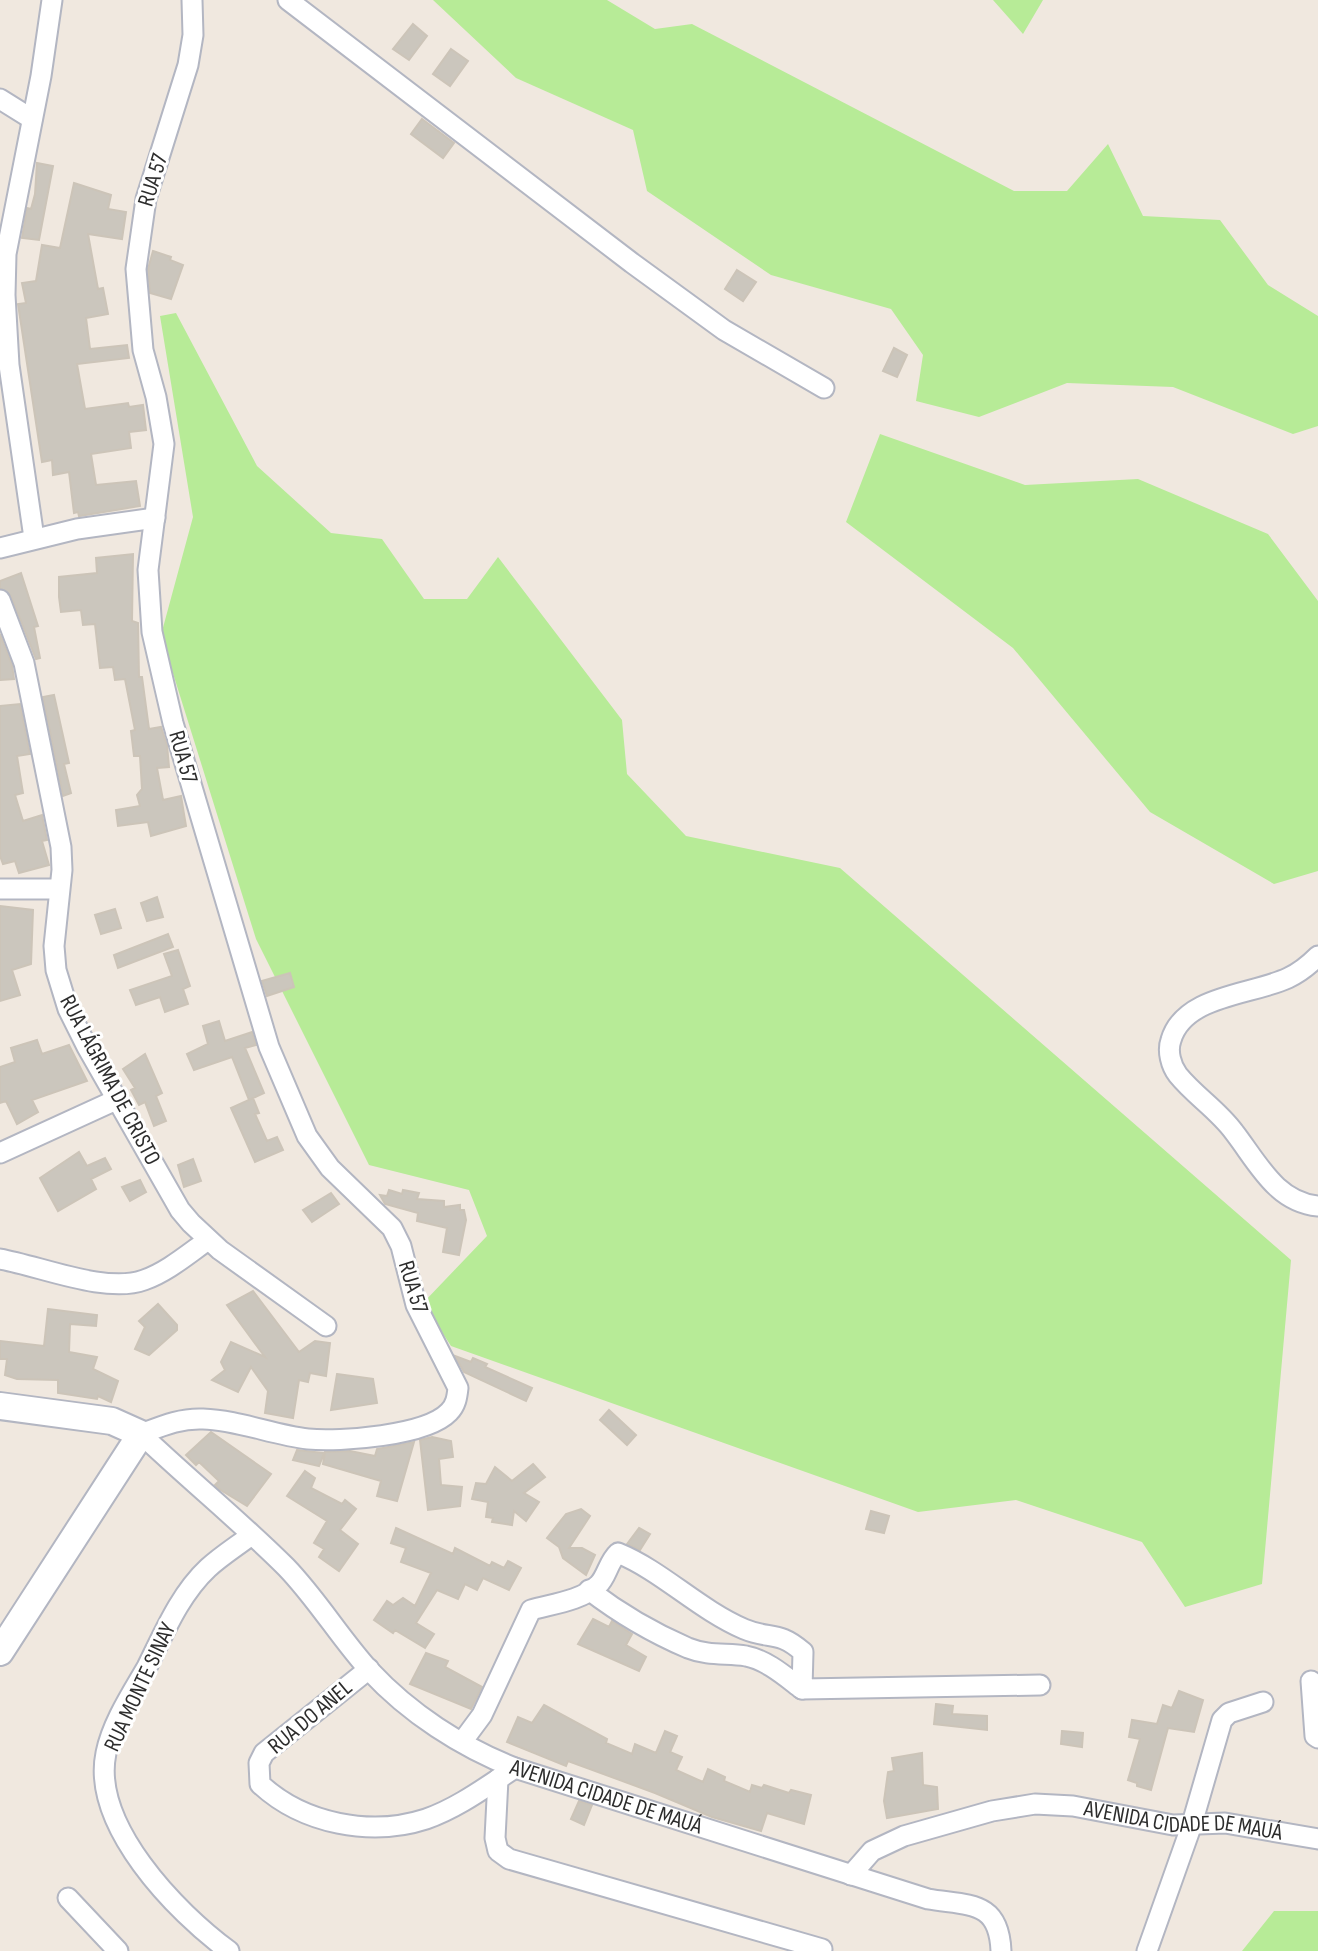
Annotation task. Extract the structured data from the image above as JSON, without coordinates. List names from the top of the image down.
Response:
{
  "streets": {
    "street": [
      "RUA 57",
      "RUA LÁGRIMA DE CRISTO",
      "RUA MONTE SINAY",
      "RUA DO ANEL",
      "AVENIDA CIDADE DE MAUÁ"
    ]
  },
  "crossings": [
    ["RUA 57", "AVENIDA CIDADE DE MAUÁ"],
    ["RUA MONTE SINAY", "AVENIDA CIDADE DE MAUÁ"],
    ["RUA DO ANEL", "AVENIDA CIDADE DE MAUÁ"]
  ]
}
